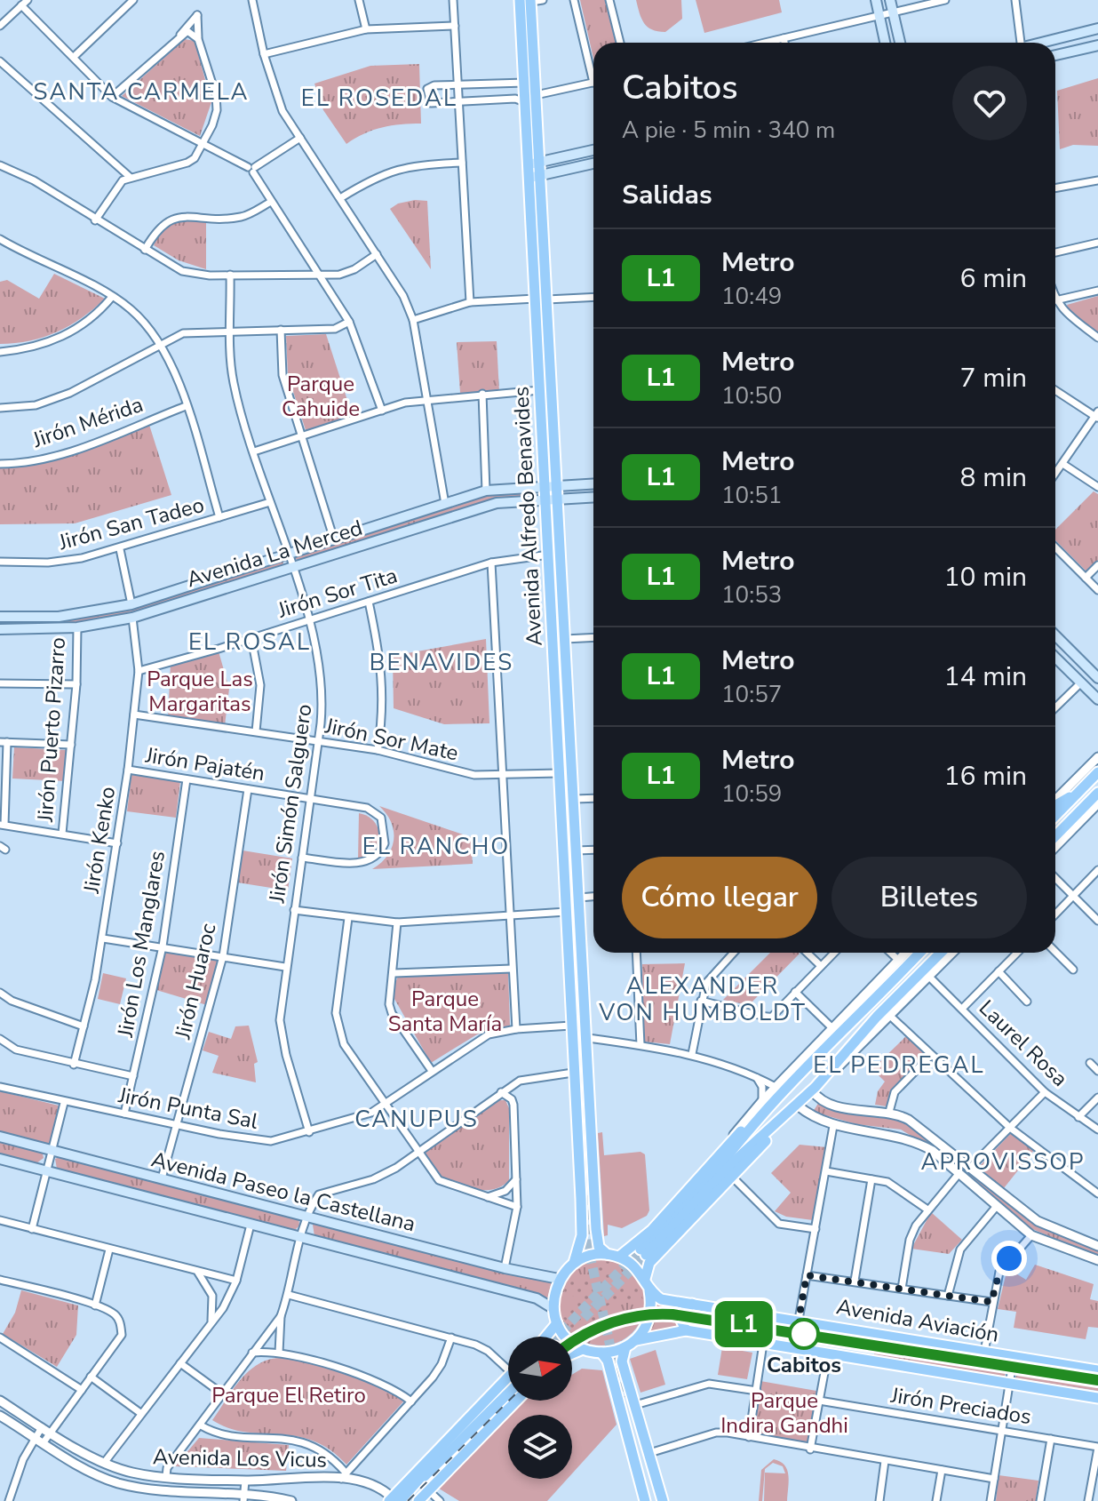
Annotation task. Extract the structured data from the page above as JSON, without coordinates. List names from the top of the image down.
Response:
{
  "streets": {
    "main road": [
      "Avenida Alfredo Benavides",
      "Avenida La Merced",
      "Avenida Paseo la Castellana",
      "Avenida Aviación"
    ],
    "street": [
      "Jirón Mérida",
      "Jirón San Tadeo",
      "Jirón Sor Tita",
      "Jirón Puerto Pizarro",
      "Jirón Sor Mate",
      "Jirón Pajatén",
      "Jirón Simón Salguero",
      "Jirón Kenko",
      "Jirón Los Manglares",
      "Jirón Huaroc",
      "Laurel Rosa",
      "Jirón Punta Sal",
      "Jirón Preciados",
      "Avenida Los Vicus"
    ]
  },
  "crossings": [
    ["Avenida Alfredo Benavides", "Avenida La Merced"],
    ["Avenida Alfredo Benavides", "Jirón Sor Tita"],
    ["Avenida Alfredo Benavides", "Jirón Sor Mate"],
    ["Avenida Alfredo Benavides", "Jirón Punta Sal"],
    ["Avenida Alfredo Benavides", "Avenida Paseo la Castellana"],
    ["Avenida Alfredo Benavides", "Avenida Aviación"],
    ["Jirón San Tadeo", "Jirón Simón Salguero"],
    ["Avenida La Merced", "Jirón Puerto Pizarro"],
    ["Avenida La Merced", "Jirón Simón Salguero"],
    ["Avenida La Merced", "Jirón Kenko"],
    ["Jirón Sor Tita", "Jirón Simón Salguero"],
    ["Jirón Sor Tita", "Jirón Kenko"],
    ["Jirón Sor Mate", "Jirón Simón Salguero"],
    ["Jirón Sor Mate", "Jirón Kenko"],
    ["Jirón Pajatén", "Jirón Simón Salguero"],
    ["Jirón Pajatén", "Jirón Kenko"],
    ["Jirón Pajatén", "Jirón Los Manglares"],
    ["Jirón Pajatén", "Jirón Huaroc"],
    ["Jirón Simón Salguero", "Jirón Punta Sal"],
    ["Jirón Los Manglares", "Jirón Punta Sal"],
    ["Jirón Huaroc", "Jirón Punta Sal"],
    ["Jirón Huaroc", "Avenida Paseo la Castellana"],
    ["Avenida Paseo la Castellana", "Avenida Aviación"]
  ],
  "districts": [
    "SANTA CARMELA",
    "EL ROSEDAL",
    "EL ROSAL",
    "BENAVIDES",
    "EL RANCHO",
    "ALEXANDER VON HUMBOLDT",
    "EL PEDREGAL",
    "CANUPUS",
    "APROVISSOP"
  ],
  "parks": [
    "Parque Cahuide",
    "Parque Las Margaritas",
    "Parque Santa María",
    "Parque El Retiro",
    "Parque Indira Gandhi"
  ],
  "places": ["Cabitos"],
  "lines": ["metro line L1"],
  "north": "right",
  "page": {
    "on_map": "L1",
    "heading": [
      ["Cabitos", "A pie · 5 min · 340 m"],
      "Salidas"
    ],
    "list": [
      {
        "mark": "L1",
        "name": "Metro",
        "note": "10:49",
        "value": "6 min"
      },
      {
        "mark": "L1",
        "name": "Metro",
        "note": "10:50",
        "value": "7 min"
      },
      {
        "mark": "L1",
        "name": "Metro",
        "note": "10:51",
        "value": "8 min"
      },
      {
        "mark": "L1",
        "name": "Metro",
        "note": "10:53",
        "value": "10 min"
      },
      {
        "mark": "L1",
        "name": "Metro",
        "note": "10:57",
        "value": "14 min"
      },
      {
        "mark": "L1",
        "name": "Metro",
        "note": "10:59",
        "value": "16 min"
      }
    ],
    "buttons": ["Cómo llegar", "Billetes"]
  }
}
